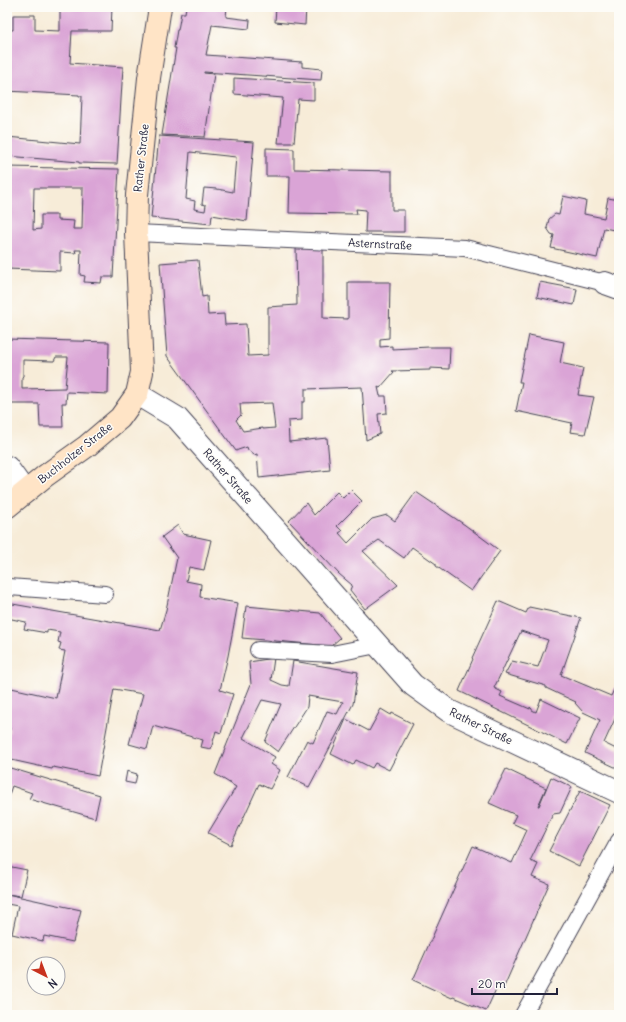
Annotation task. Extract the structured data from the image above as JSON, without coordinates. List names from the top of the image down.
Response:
{
  "streets": {
    "main road": ["Rather Straße", "Buchholzer Straße"],
    "lane": ["Asternstraße"]
  },
  "crossings": [
    ["Rather Straße", "Asternstraße"],
    ["Rather Straße", "Buchholzer Straße"]
  ],
  "scale_bar": "20 m",
  "north": "bottom right"
}
